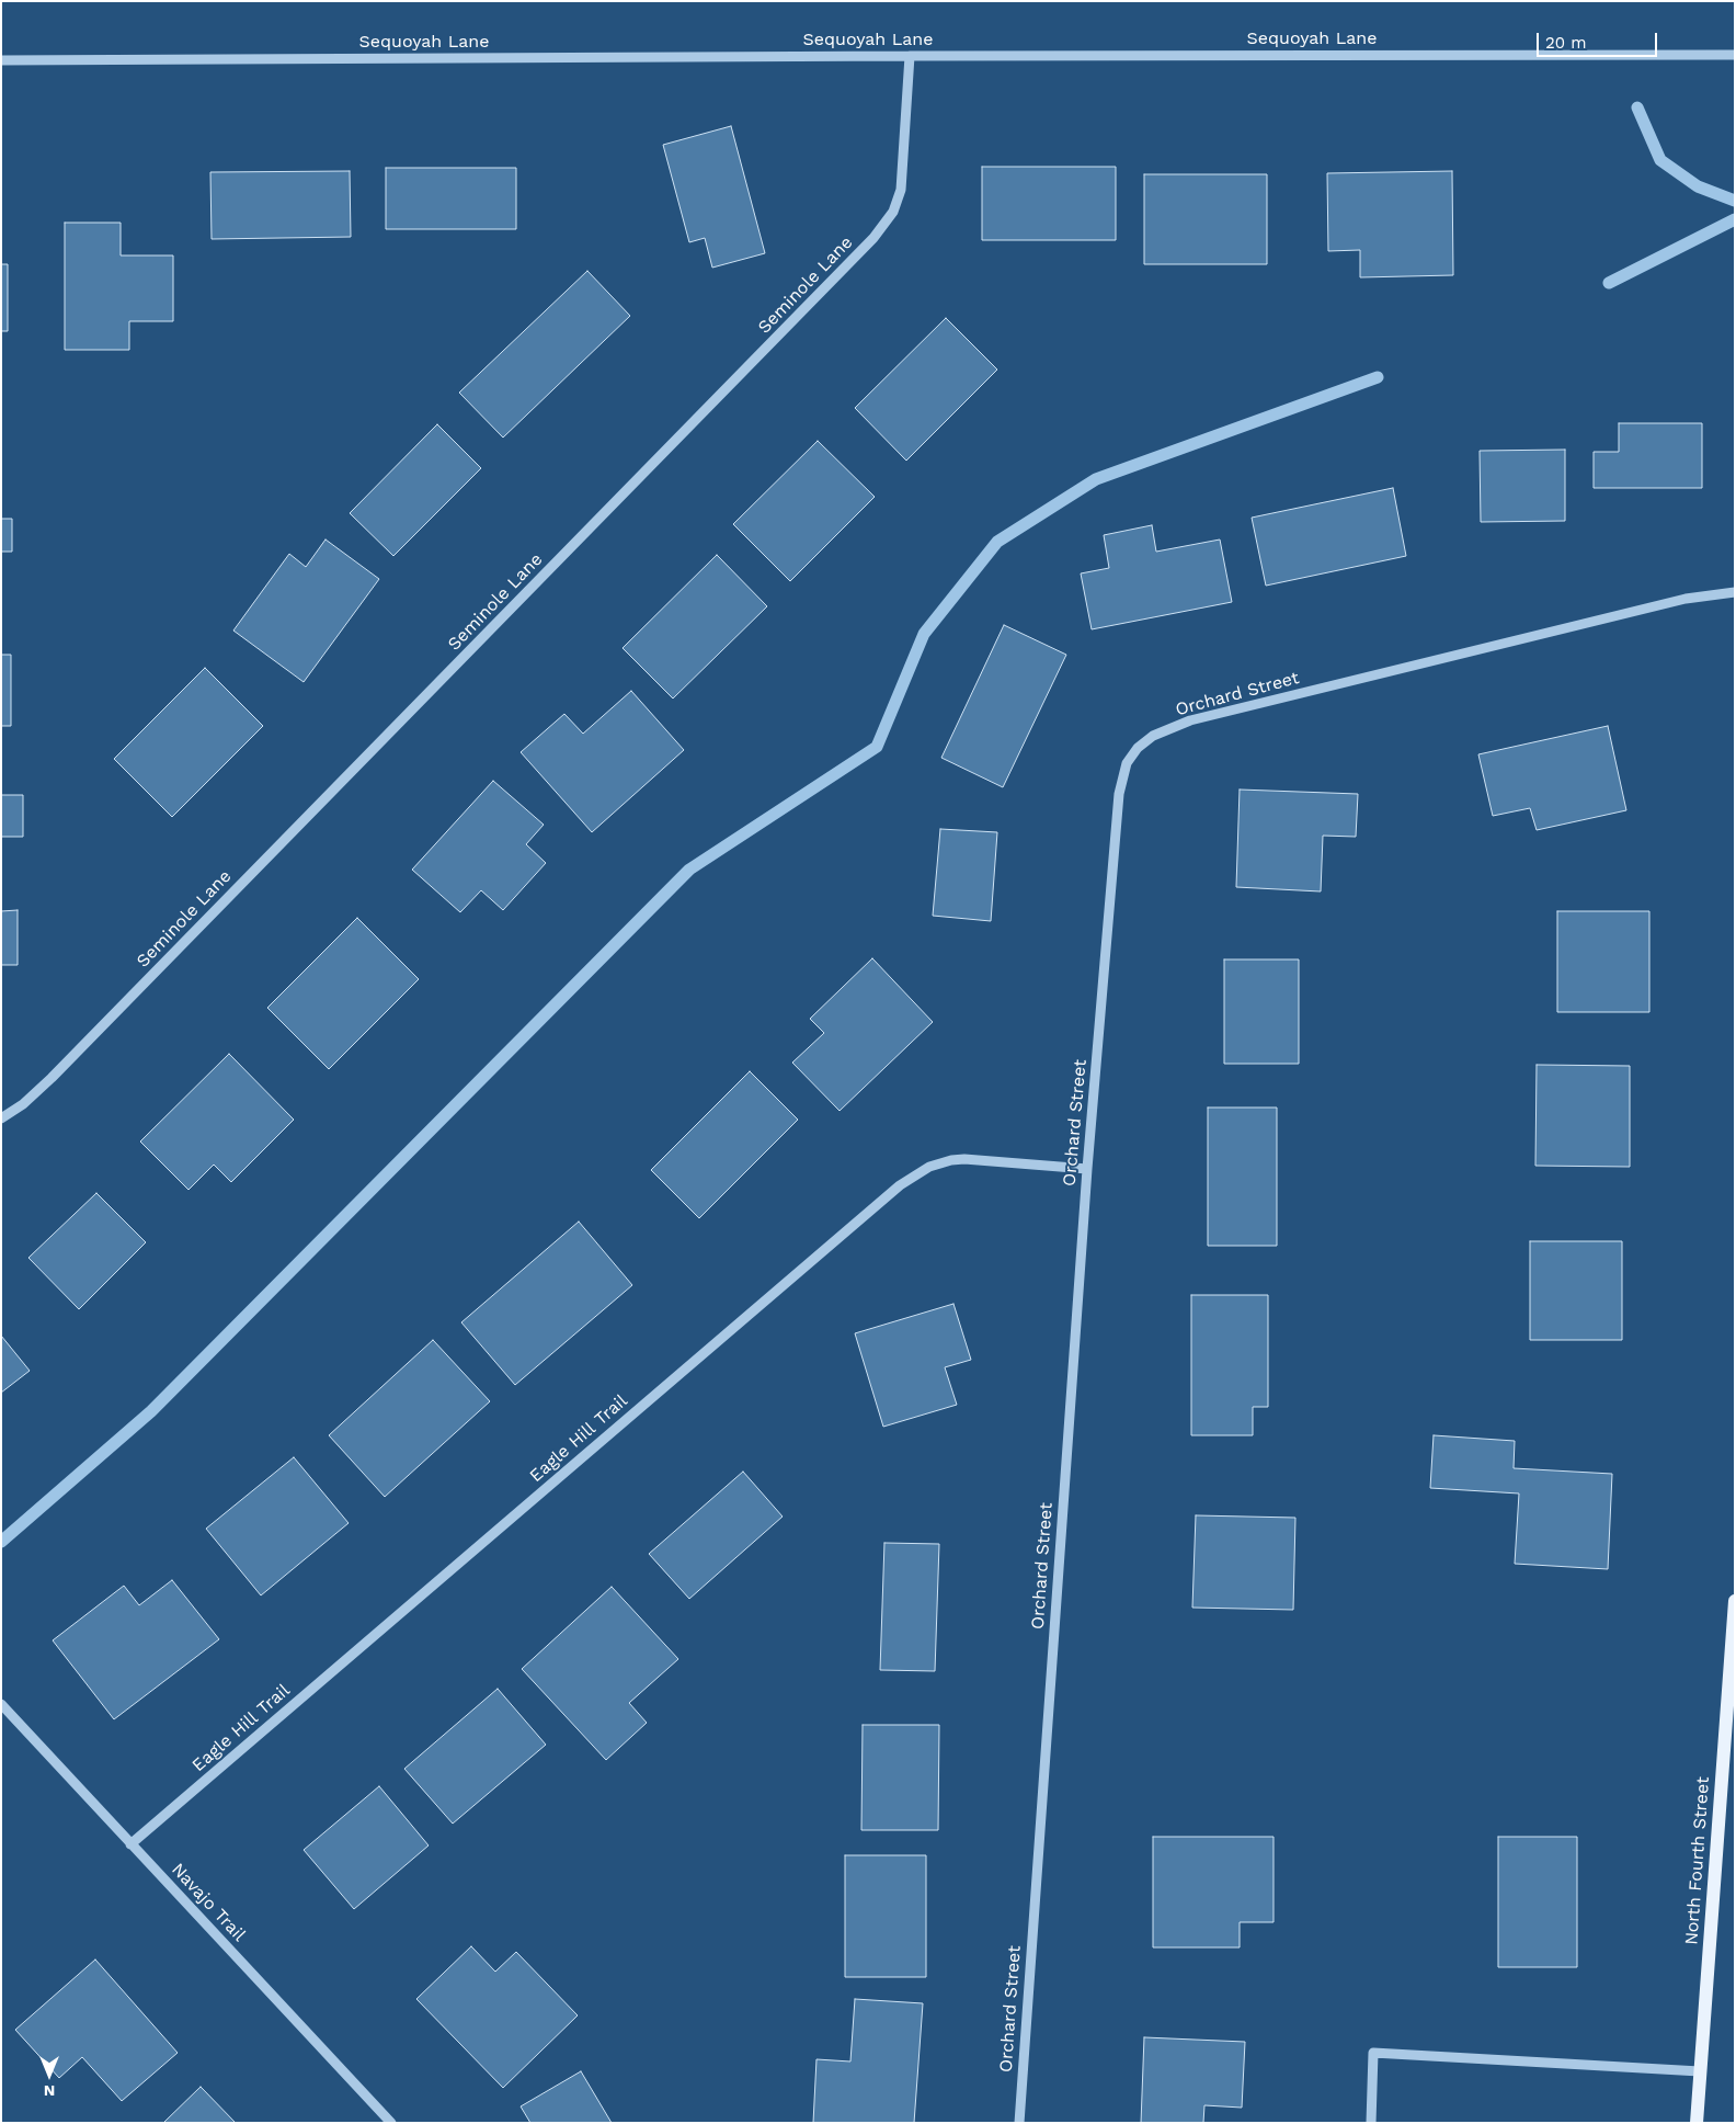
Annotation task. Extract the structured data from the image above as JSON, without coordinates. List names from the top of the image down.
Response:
{
  "streets": {
    "main road": ["North Fourth Street"],
    "street": [
      "Sequoyah Lane",
      "Seminole Lane",
      "Orchard Street",
      "Eagle Hill Trail",
      "Navajo Trail"
    ]
  },
  "crossings": [
    ["Sequoyah Lane", "Seminole Lane"],
    ["Orchard Street", "Eagle Hill Trail"],
    ["Eagle Hill Trail", "Navajo Trail"]
  ],
  "scale_bar": "20 m",
  "north": "bottom"
}
